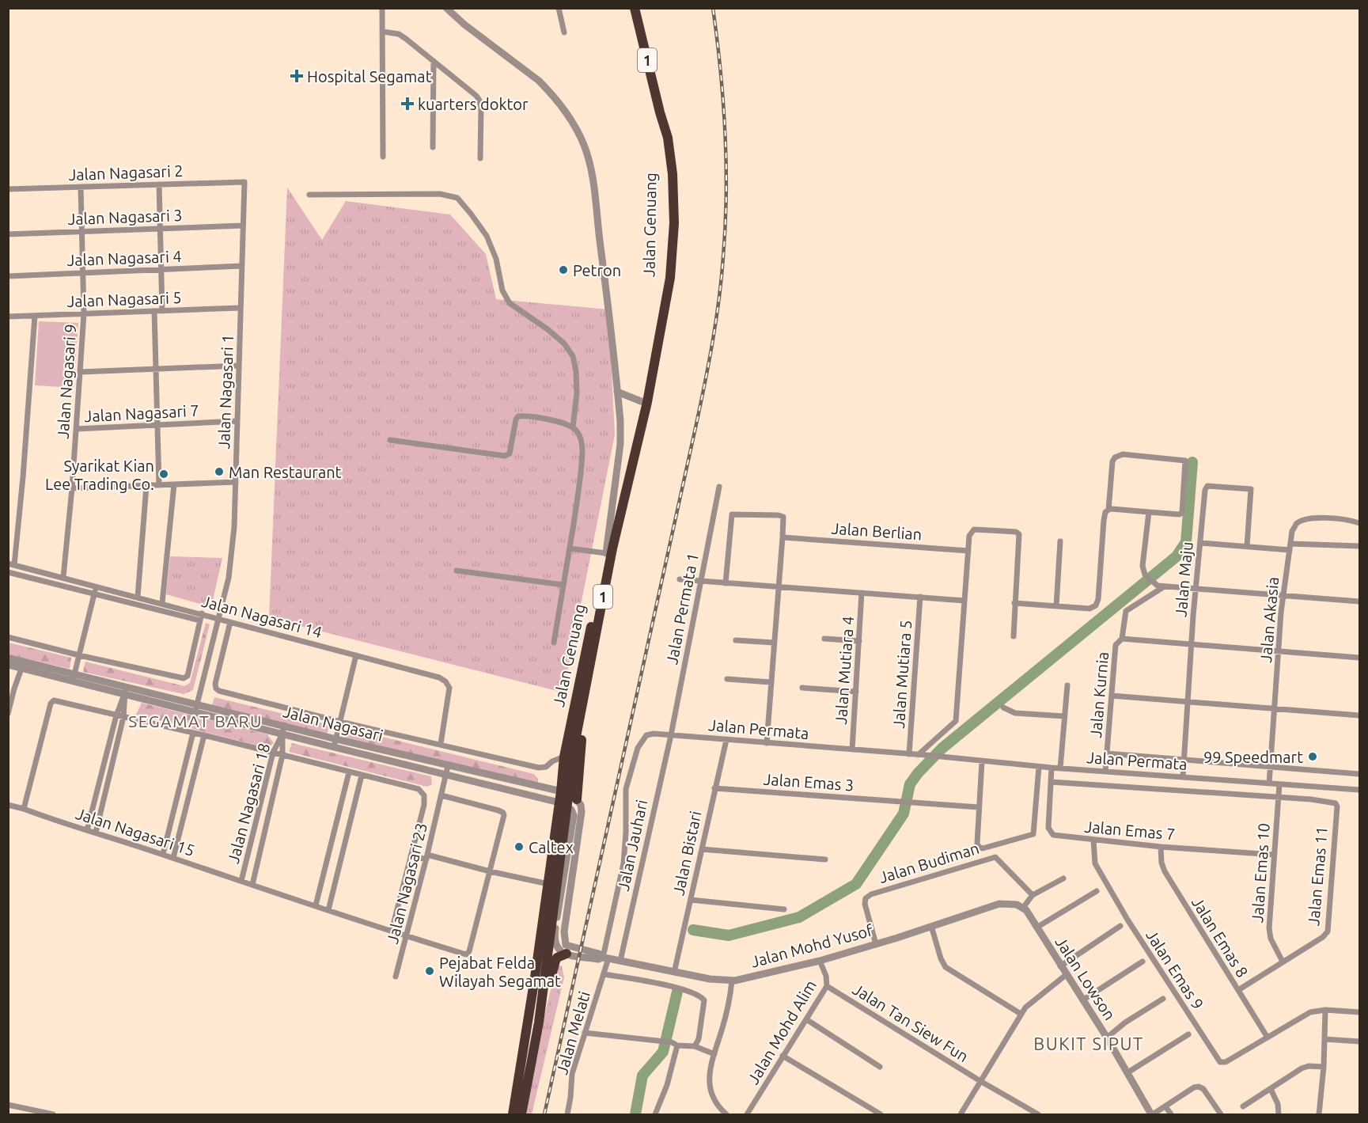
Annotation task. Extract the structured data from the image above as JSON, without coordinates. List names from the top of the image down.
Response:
{
  "streets": {
    "highway": ["1", "Jalan Genuang"],
    "street": [
      "Jalan Nagasari 2",
      "Jalan Nagasari 3",
      "Jalan Nagasari 4",
      "Jalan Nagasari 5",
      "Jalan Nagasari 9",
      "Jalan Nagasari 1",
      "Jalan Nagasari 7",
      "Jalan Berlian",
      "Jalan Maju",
      "Jalan Permata 1",
      "Jalan Nagasari 14",
      "Jalan Akasia",
      "Jalan Mutiara 4",
      "Jalan Mutiara 5",
      "Jalan Kurnia",
      "Jalan Nagasari",
      "Jalan Permata",
      "Jalan Emas 3",
      "Jalan Nagasari 18",
      "Jalan Emas 7",
      "Jalan Nagasari 15",
      "Jalan Jauhari",
      "Jalan Bistari",
      "Jalan Budiman",
      "Jalan Emas 10",
      "Jalan Emas 11",
      "Jalan Nagasari 23",
      "Jalan Emas 8",
      "Jalan Mohd Yusof",
      "Jalan Emas 9",
      "Jalan Lowson",
      "Jalan Tan Siew Fun",
      "Jalan Mohd Alim",
      "Jalan Melati"
    ]
  },
  "crossings": [
    ["Jalan Nagasari 2", "Jalan Nagasari 9"],
    ["Jalan Nagasari 2", "Jalan Nagasari 1"],
    ["Jalan Nagasari 3", "Jalan Nagasari 9"],
    ["Jalan Nagasari 3", "Jalan Nagasari 1"],
    ["Jalan Genuang", "Jalan Nagasari"],
    ["Jalan Nagasari 4", "Jalan Nagasari 9"],
    ["Jalan Nagasari 4", "Jalan Nagasari 1"],
    ["Jalan Nagasari 5", "Jalan Nagasari 9"],
    ["Jalan Nagasari 5", "Jalan Nagasari 1"],
    ["Jalan Nagasari 9", "Jalan Nagasari 7"],
    ["Jalan Nagasari 9", "Jalan Nagasari 14"],
    ["Jalan Nagasari 1", "Jalan Nagasari 7"],
    ["Jalan Nagasari 1", "Jalan Nagasari 14"],
    ["Jalan Nagasari 1", "Jalan Nagasari"],
    ["Jalan Maju", "Jalan Permata"],
    ["Jalan Permata 1", "Jalan Permata"],
    ["Jalan Permata 1", "Jalan Jauhari"],
    ["Jalan Nagasari 14", "Jalan Nagasari"],
    ["Jalan Akasia", "Jalan Permata"],
    ["Jalan Mutiara 4", "Jalan Permata"],
    ["Jalan Mutiara 5", "Jalan Permata"],
    ["Jalan Kurnia", "Jalan Permata"],
    ["Jalan Nagasari", "Jalan Nagasari 18"],
    ["Jalan Nagasari", "Jalan Nagasari 23"],
    ["Jalan Permata", "Jalan Emas 7"],
    ["Jalan Permata", "Jalan Jauhari"],
    ["Jalan Permata", "Jalan Bistari"],
    ["Jalan Permata", "Jalan Emas 10"],
    ["Jalan Permata", "Jalan Melati"],
    ["Jalan Emas 3", "Jalan Bistari"],
    ["Jalan Nagasari 18", "Jalan Nagasari 15"],
    ["Jalan Emas 7", "Jalan Emas 10"],
    ["Jalan Emas 7", "Jalan Emas 8"],
    ["Jalan Emas 7", "Jalan Emas 9"],
    ["Jalan Nagasari 15", "Jalan Nagasari 23"],
    ["Jalan Jauhari", "Jalan Mohd Yusof"],
    ["Jalan Bistari", "Jalan Mohd Yusof"],
    ["Jalan Budiman", "Jalan Mohd Yusof"],
    ["Jalan Emas 10", "Jalan Emas 11"],
    ["Jalan Emas 11", "Jalan Emas 8"],
    ["Jalan Emas 8", "Jalan Emas 9"],
    ["Jalan Mohd Yusof", "Jalan Lowson"],
    ["Jalan Mohd Yusof", "Jalan Mohd Alim"],
    ["Jalan Mohd Yusof", "Jalan Melati"],
    ["Jalan Tan Siew Fun", "Jalan Mohd Alim"]
  ],
  "districts": ["SEGAMAT BARU", "BUKIT SIPUT"],
  "places": {
    "health": ["Hospital Segamat", "kuarters doktor"],
    "other": [
      "Petron",
      "Man Restaurant",
      "Syarikat Kian Lee Trading Co.",
      "99 Speedmart",
      "Caltex",
      "Pejabat Felda Wilayah Segamat"
    ]
  }
}
